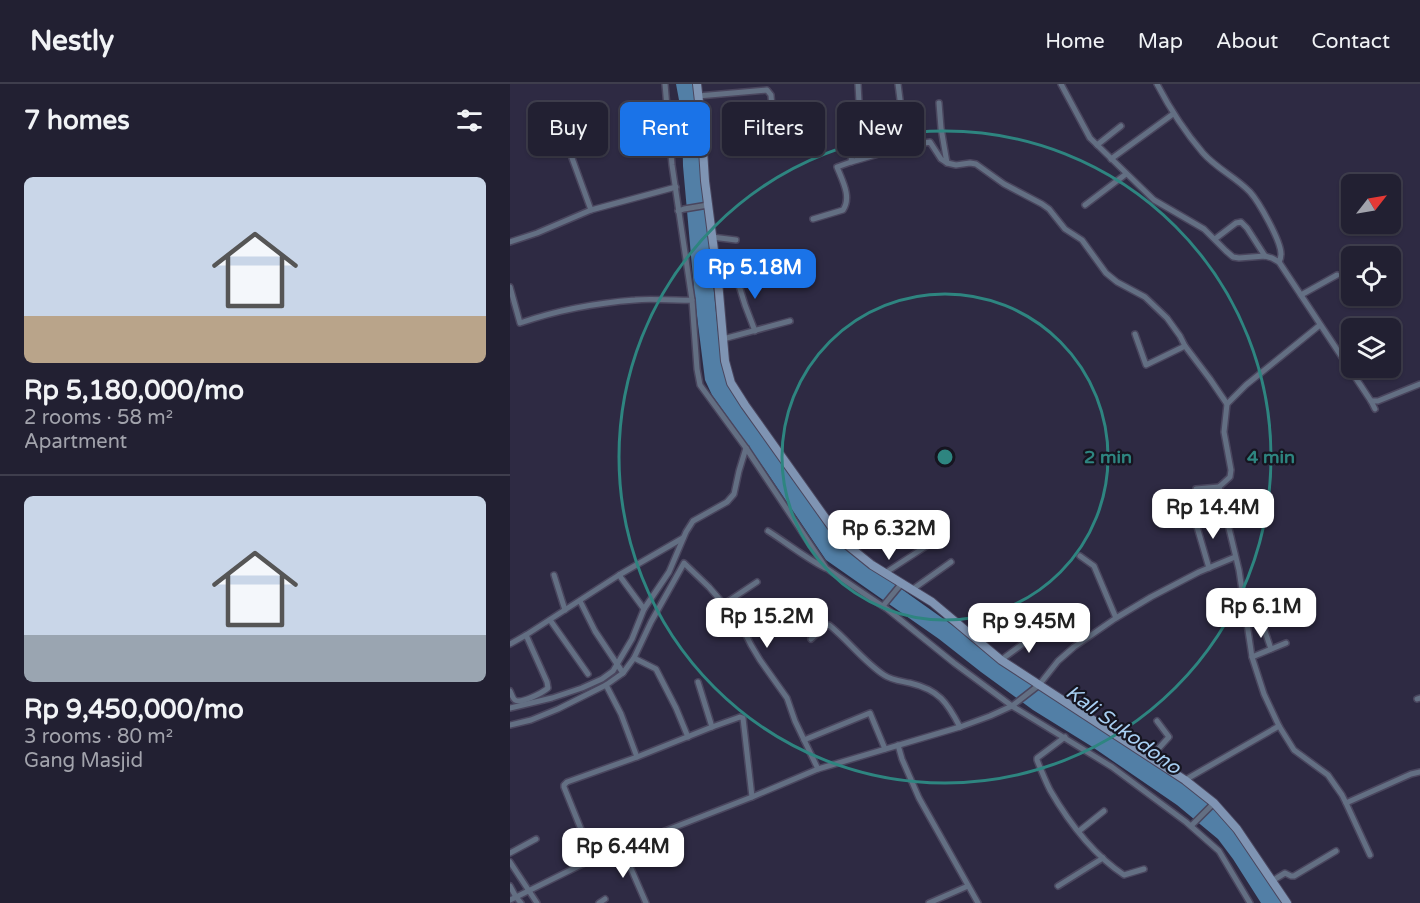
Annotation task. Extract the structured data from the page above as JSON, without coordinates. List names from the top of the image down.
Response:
{
  "water": ["Kali Sukodono"],
  "north": "top right",
  "page": {
    "header": "Nestly",
    "nav": [
      "Home",
      "Map",
      "About",
      "Contact"
    ],
    "heading": "7 homes",
    "chip": [
      "Buy",
      "Rent",
      "Filters",
      "New"
    ],
    "list": [
      {
        "name": "Rp 5,180,000/mo",
        "note": "2 rooms · 58 m² · Apartment"
      },
      {
        "name": "Rp 9,450,000/mo",
        "note": "3 rooms · 80 m² · Gang Masjid"
      }
    ],
    "price": [
      "Rp 5.18M",
      "Rp 14.4M",
      "Rp 6.32M",
      "Rp 6.1M",
      "Rp 15.2M",
      "Rp 9.45M",
      "Rp 6.44M"
    ]
  },
  "rings": ["2 min", "4 min"]
}
